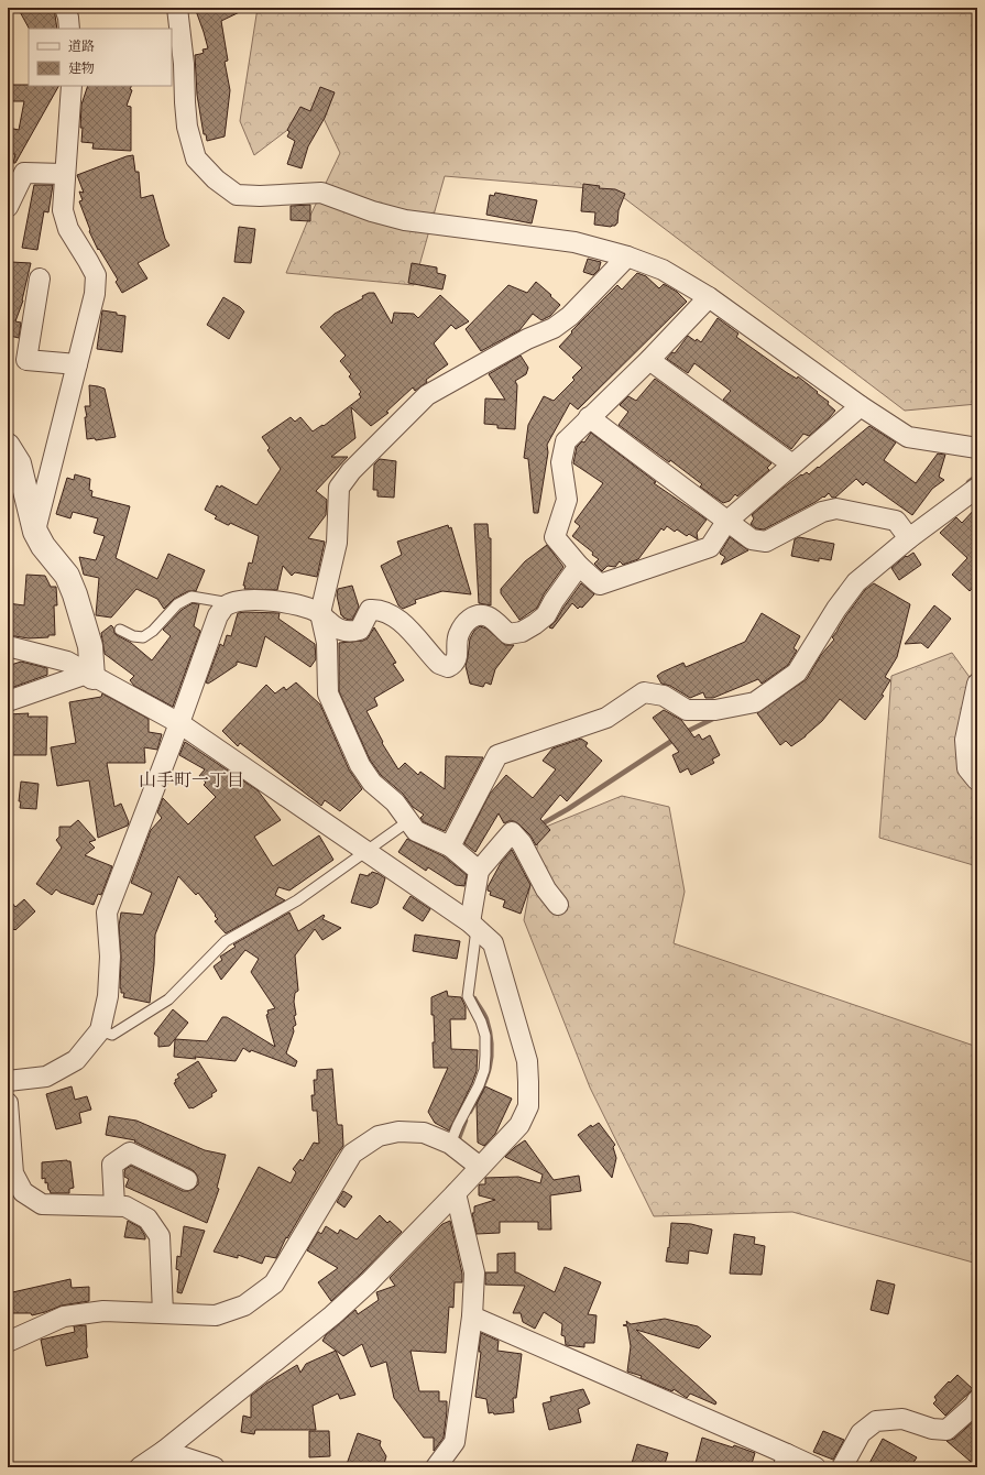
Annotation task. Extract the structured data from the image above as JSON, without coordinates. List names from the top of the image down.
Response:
{
  "districts": ["山手町一丁目"],
  "legend": ["道路", "建物"]
}
